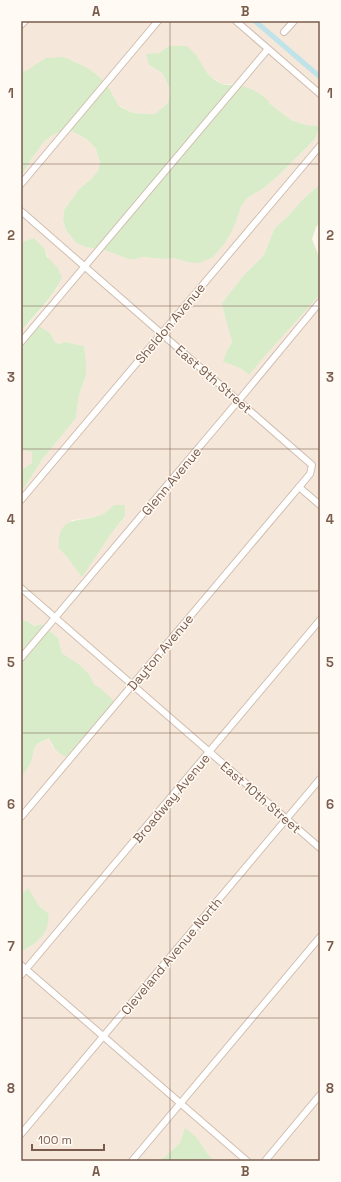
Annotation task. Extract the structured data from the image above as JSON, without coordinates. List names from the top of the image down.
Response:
{
  "streets": {
    "street": [
      "Sheldon Avenue",
      "East 9th Street",
      "Glenn Avenue",
      "Dayton Avenue",
      "East 10th Street",
      "Broadway Avenue",
      "Cleveland Avenue North"
    ]
  },
  "crossings": [
    ["Sheldon Avenue", "East 9th Street"],
    ["East 9th Street", "Glenn Avenue"],
    ["East 9th Street", "Dayton Avenue"],
    ["Glenn Avenue", "East 10th Street"],
    ["Dayton Avenue", "East 10th Street"],
    ["East 10th Street", "Broadway Avenue"],
    ["East 10th Street", "Cleveland Avenue North"]
  ],
  "scale_bar": "100 m",
  "grid": {
    "columns": ["A", "B"],
    "rows": [
      "1",
      "2",
      "3",
      "4",
      "5",
      "6",
      "7",
      "8"
    ]
  }
}
